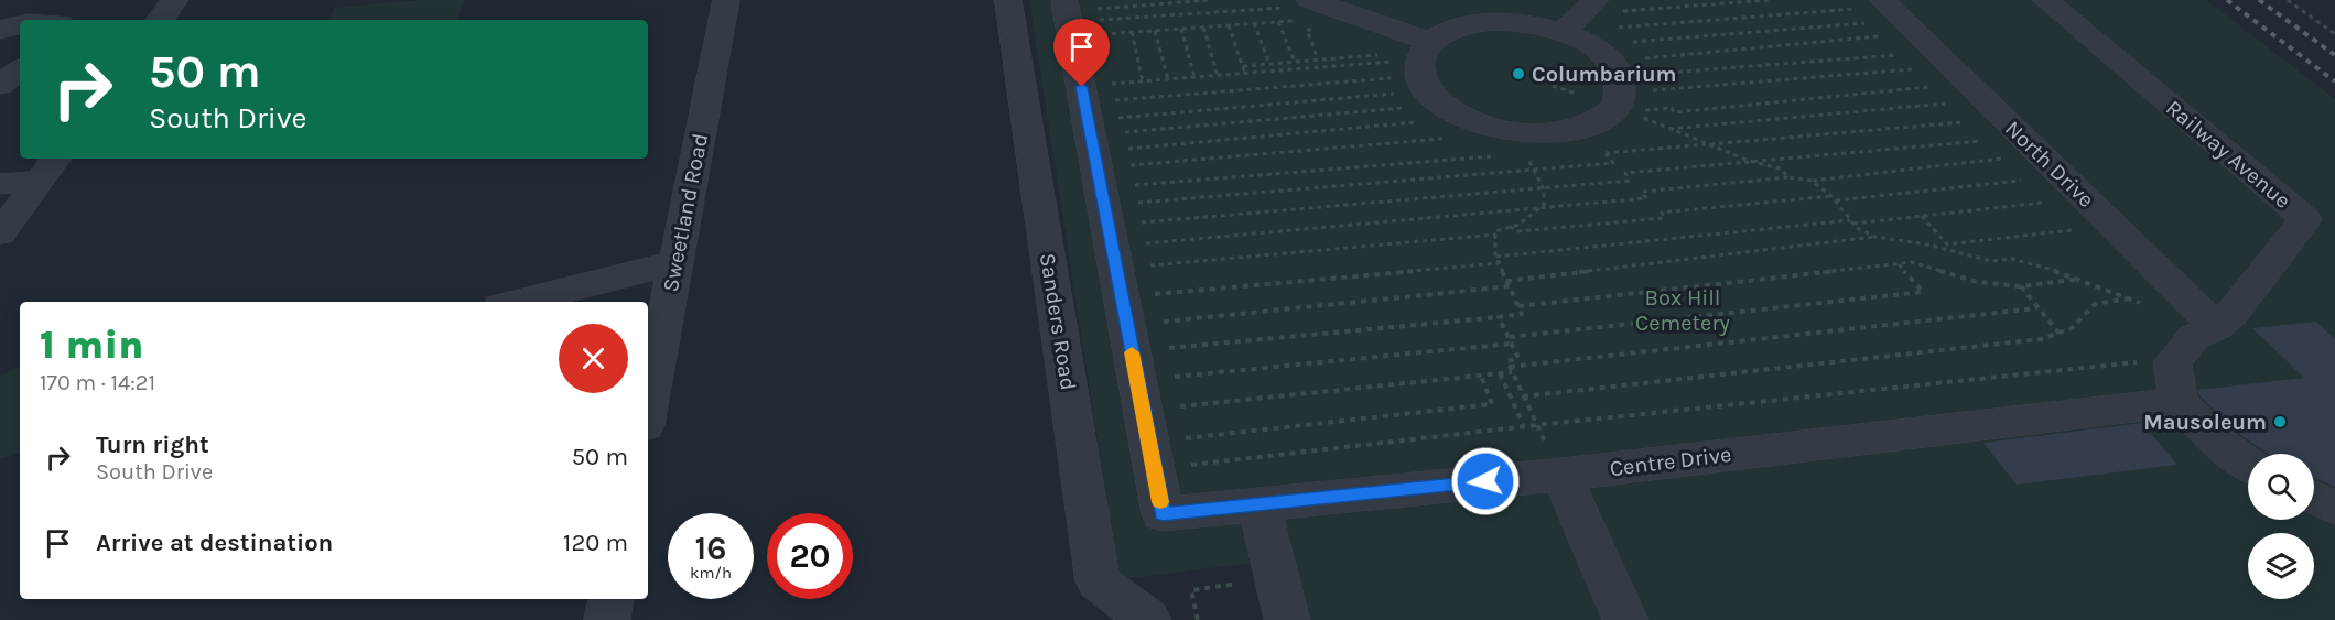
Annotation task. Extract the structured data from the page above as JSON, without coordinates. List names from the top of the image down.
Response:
{
  "streets": {
    "street": [
      "Railway Avenue",
      "North Drive",
      "Sweetland Road",
      "Sanders Road",
      "Centre Drive"
    ]
  },
  "crossings": [
    ["Railway Avenue", "North Drive"]
  ],
  "parks": ["Box Hill Cemetery"],
  "places": ["Columbarium", "Mausoleum"],
  "page": {
    "turn": ["50 m", "South Drive"],
    "heading": ["1 min", "170 m · 14:21"],
    "list": [
      {
        "name": "Turn right",
        "note": "South Drive",
        "value": "50 m"
      },
      {
        "name": "Arrive at destination",
        "value": "120 m"
      }
    ],
    "speed": "16 km/h",
    "limit": "20"
  }
}
